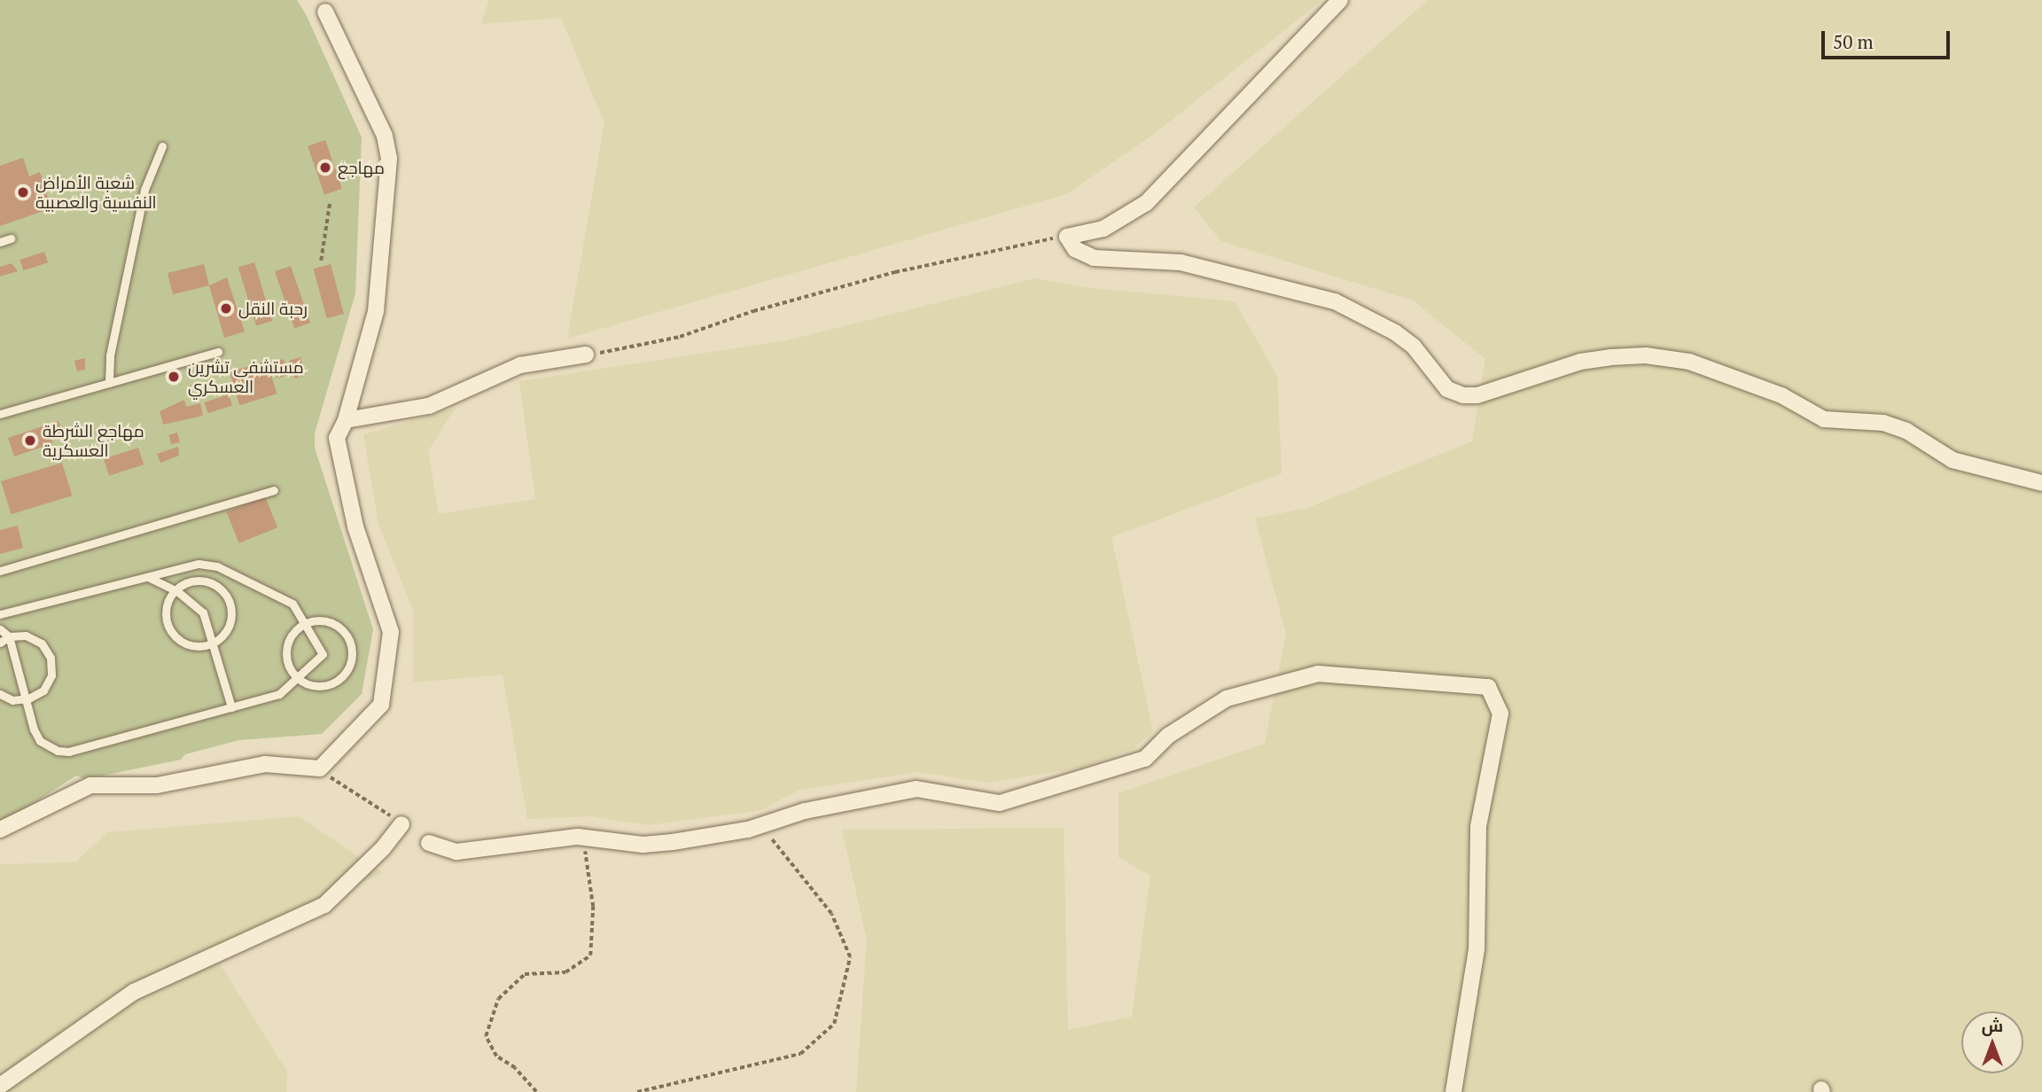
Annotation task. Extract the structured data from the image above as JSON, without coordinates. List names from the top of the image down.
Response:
{
  "places": [
    "مهاجع",
    "شعبة الأمراض النفسية والعصبية",
    "رحبة النقل",
    "مستشفى تشرين العسكري",
    "مهاجع الشرطة العسكرية"
  ],
  "scale_bar": "50 m",
  "north": "top"
}
